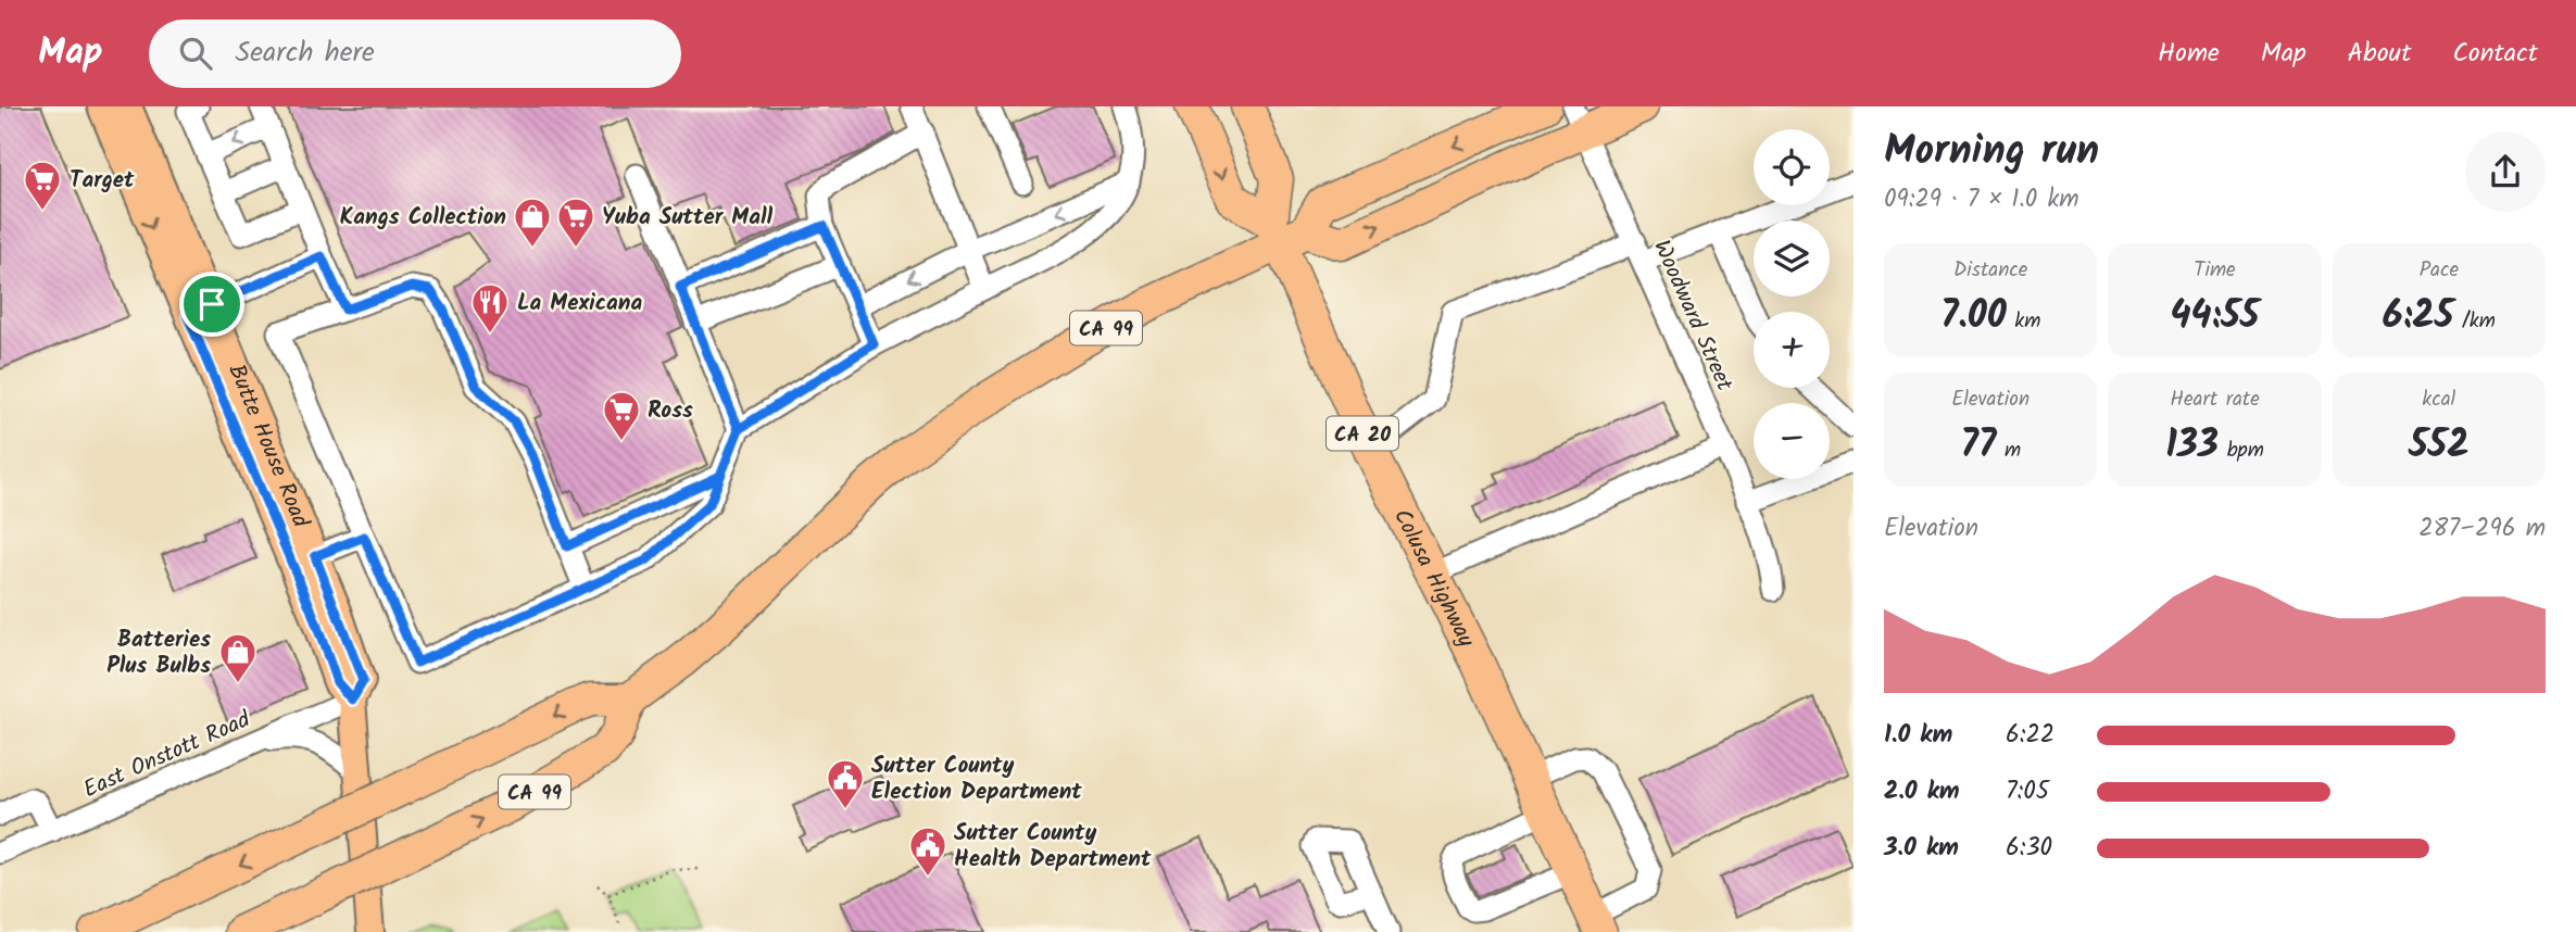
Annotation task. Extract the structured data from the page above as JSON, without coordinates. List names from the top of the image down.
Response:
{
  "streets": {
    "highway": ["CA 99", "CA 20", "Colusa Highway"],
    "main road": ["Butte House Road"],
    "street": ["Woodward Street", "East Onstott Road"]
  },
  "crossings": [
    ["CA 99", "Colusa Highway"],
    ["Butte House Road", "East Onstott Road"]
  ],
  "places": {
    "supermarket": ["Target", "Yuba Sutter Mall", "Ross"],
    "shop": ["Kangs Collection", "Batteries Plus Bulbs"],
    "restaurant": ["La Mexicana"],
    "public building": ["Sutter County Election Department", "Sutter County Health Department"]
  },
  "page": {
    "header": "Map",
    "search": "Search here",
    "nav": [
      "Home",
      "Map",
      "About",
      "Contact"
    ],
    "heading": ["Morning run", "09:29 · 7 × 1.0 km"],
    "map_buttons": ["+", "−"],
    "stats": [
      ["Distance", "7.00 km"],
      ["Time", "44:55"],
      ["Pace", "6:25 /km"],
      ["Elevation", "77 m"],
      ["Heart rate", "133 bpm"],
      ["kcal", "552"]
    ],
    "chart": ["Elevation", "287–296 m"],
    "list": [
      {
        "name": "1.0 km",
        "note": "6:22"
      },
      {
        "name": "2.0 km",
        "note": "7:05"
      },
      {
        "name": "3.0 km",
        "note": "6:30"
      }
    ]
  }
}
